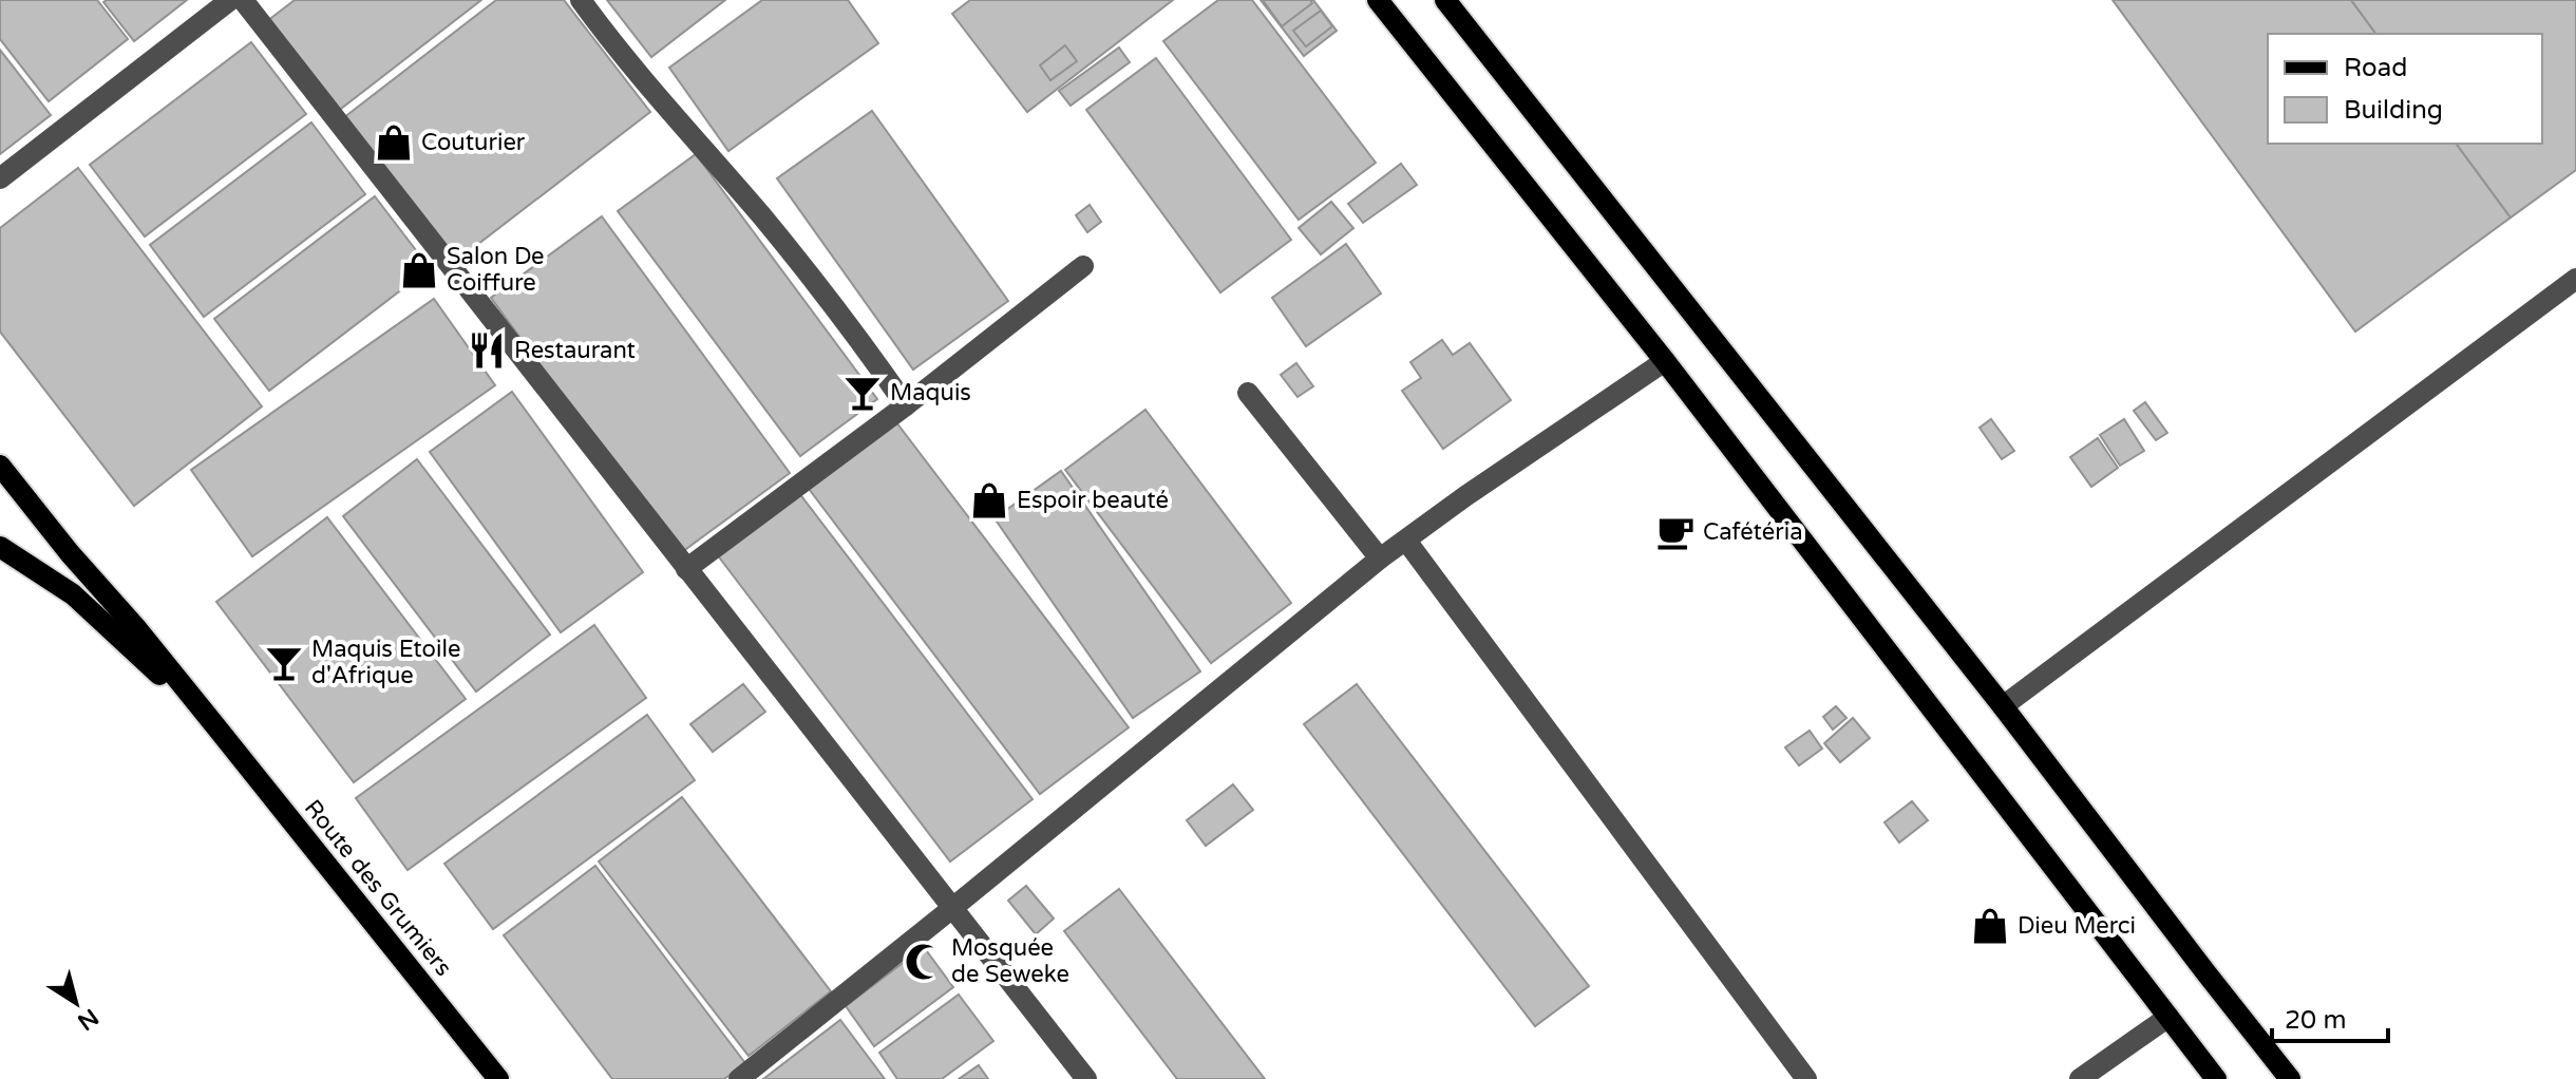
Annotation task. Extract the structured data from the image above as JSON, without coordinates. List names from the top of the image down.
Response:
{
  "streets": {
    "main road": ["Route des Grumiers"]
  },
  "places": {
    "shop": [
      "Couturier",
      "Salon De Coiffure",
      "Espoir beauté",
      "Dieu Merci"
    ],
    "restaurant": ["Restaurant"],
    "bar": ["Maquis", "Maquis Etoile d'Afrique"],
    "cafe": ["Cafétéria"],
    "mosque": ["Mosquée de Seweke"]
  },
  "legend": ["Road", "Building"],
  "scale_bar": "20 m",
  "north": "bottom right"
}
